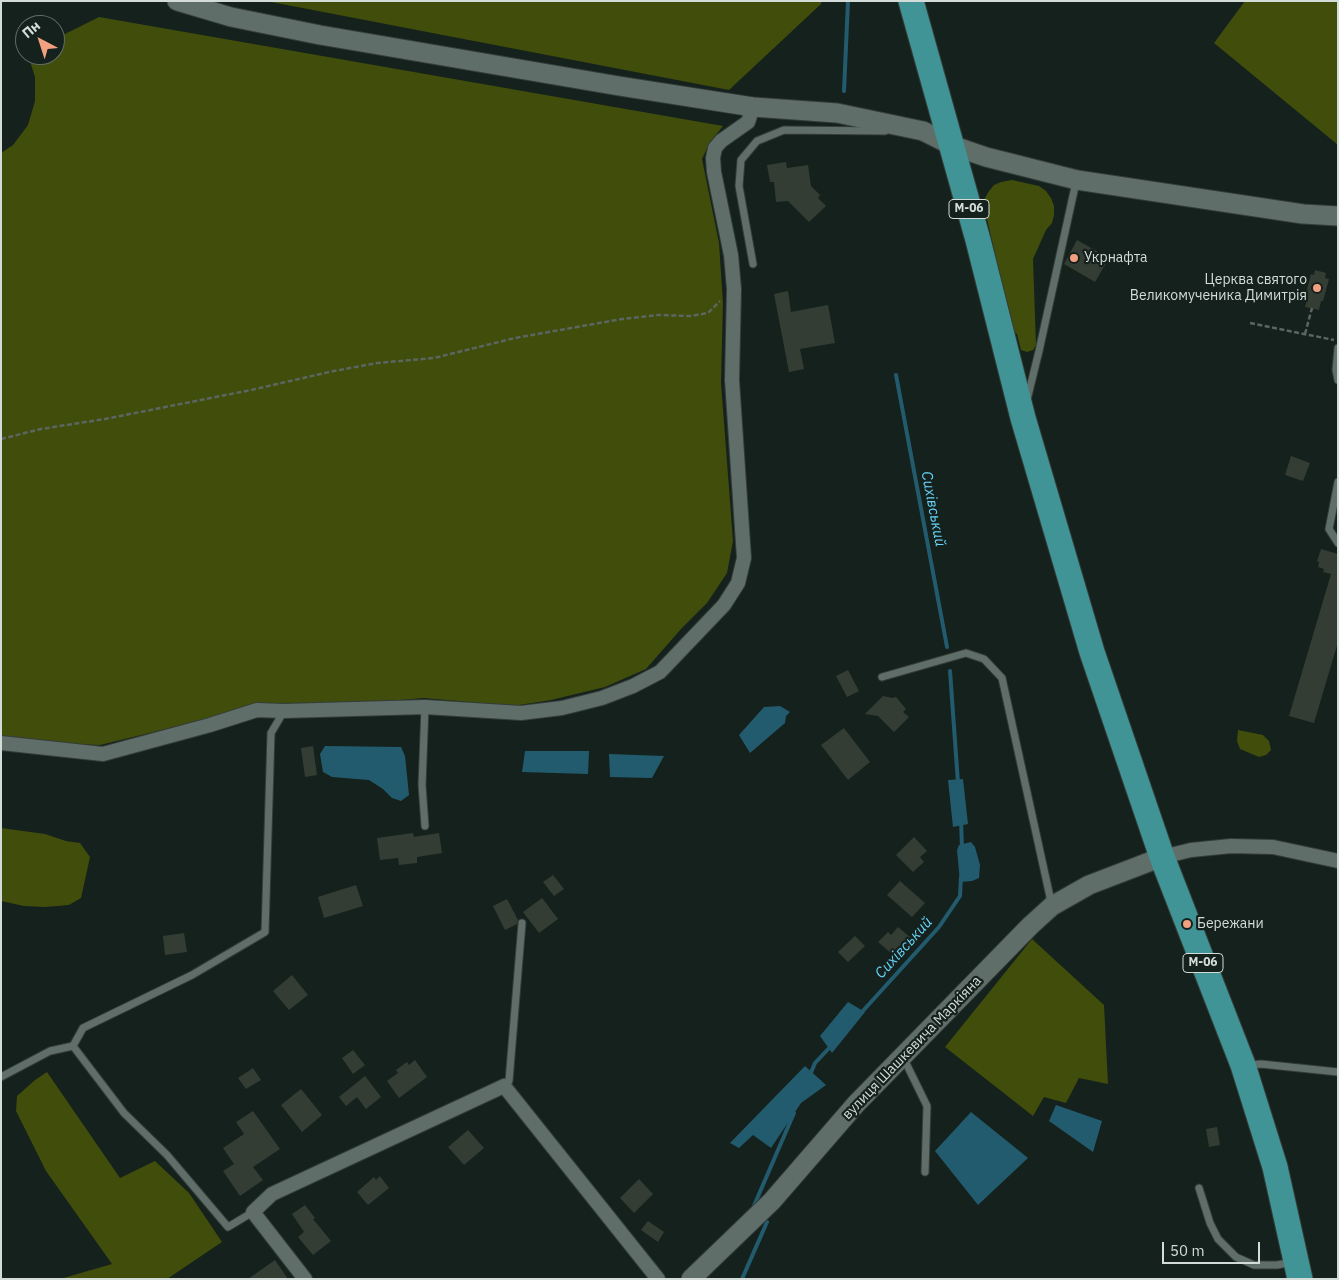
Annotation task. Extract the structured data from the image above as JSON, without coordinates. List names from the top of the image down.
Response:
{
  "streets": {
    "highway": ["М-06"],
    "street": ["вулиця Шашкевича Маркіяна"]
  },
  "crossings": [
    ["М-06", "вулиця Шашкевича Маркіяна"]
  ],
  "water": ["Сихівський"],
  "places": ["Укрнафта", "Церква святого Великомученика Димитрія", "Бережани"],
  "scale_bar": "50 m",
  "north": "top left"
}
